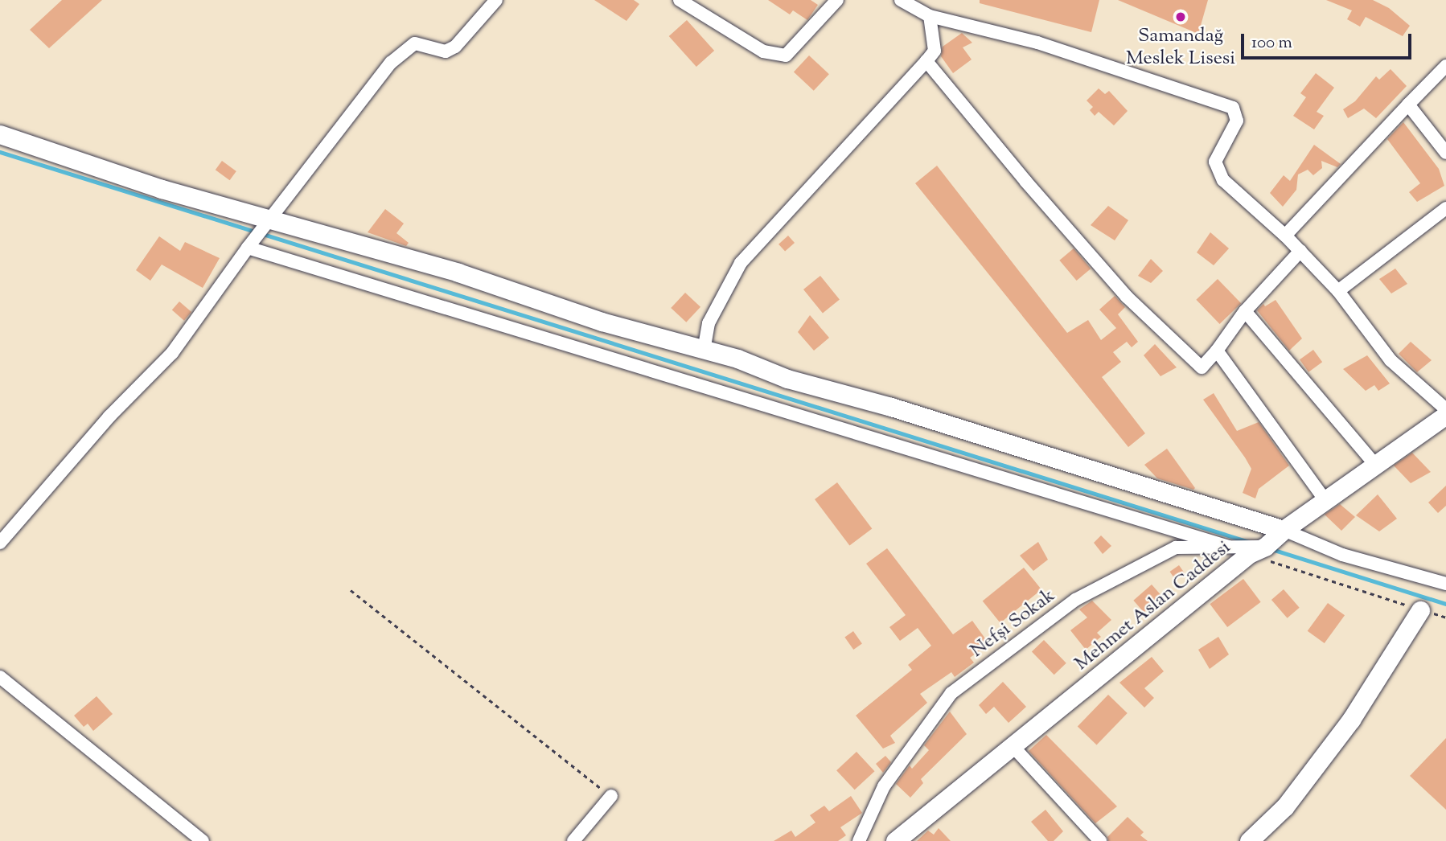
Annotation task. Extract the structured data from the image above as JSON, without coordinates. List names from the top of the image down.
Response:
{
  "streets": {
    "street": ["Mehmet Aslan Caddesi", "Nefşi Sokak"]
  },
  "crossings": [
    ["Mehmet Aslan Caddesi", "Nefşi Sokak"]
  ],
  "places": ["Samandağ Meslek Lisesi"],
  "scale_bar": "100 m"
}
